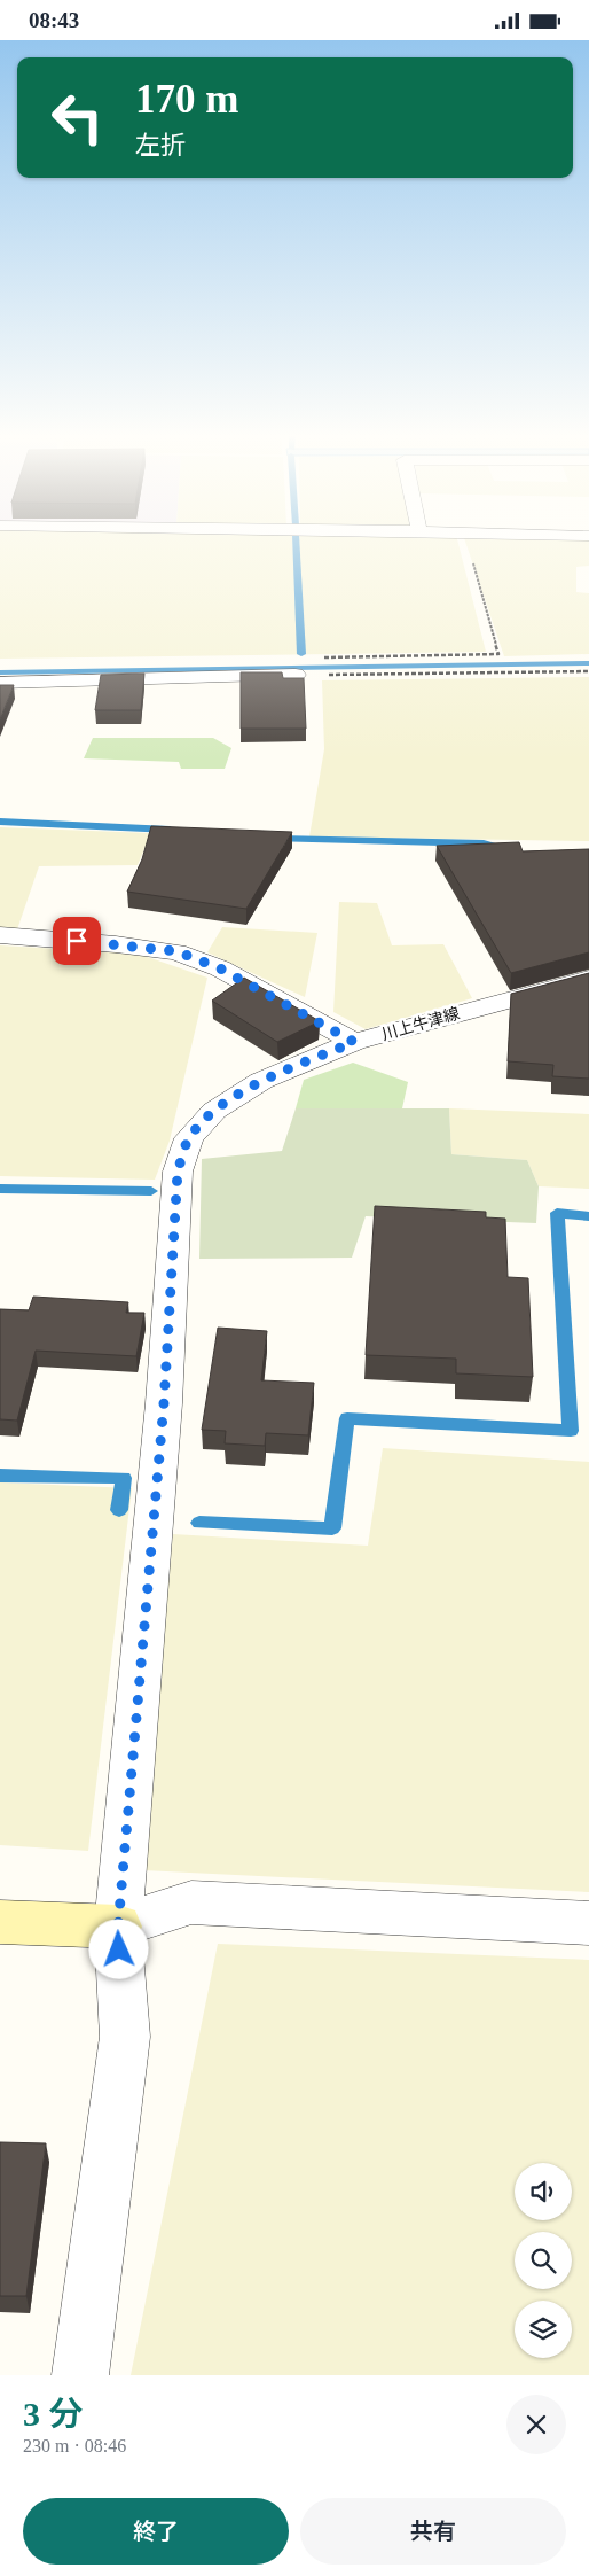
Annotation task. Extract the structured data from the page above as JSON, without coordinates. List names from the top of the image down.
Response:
{
  "streets": {
    "street": ["川上牛津線"]
  },
  "page": {
    "status": "08:43",
    "turn": ["170 m", "左折"],
    "heading": ["3 分", "230 m · 08:46"],
    "buttons": ["終了", "共有"]
  }
}
